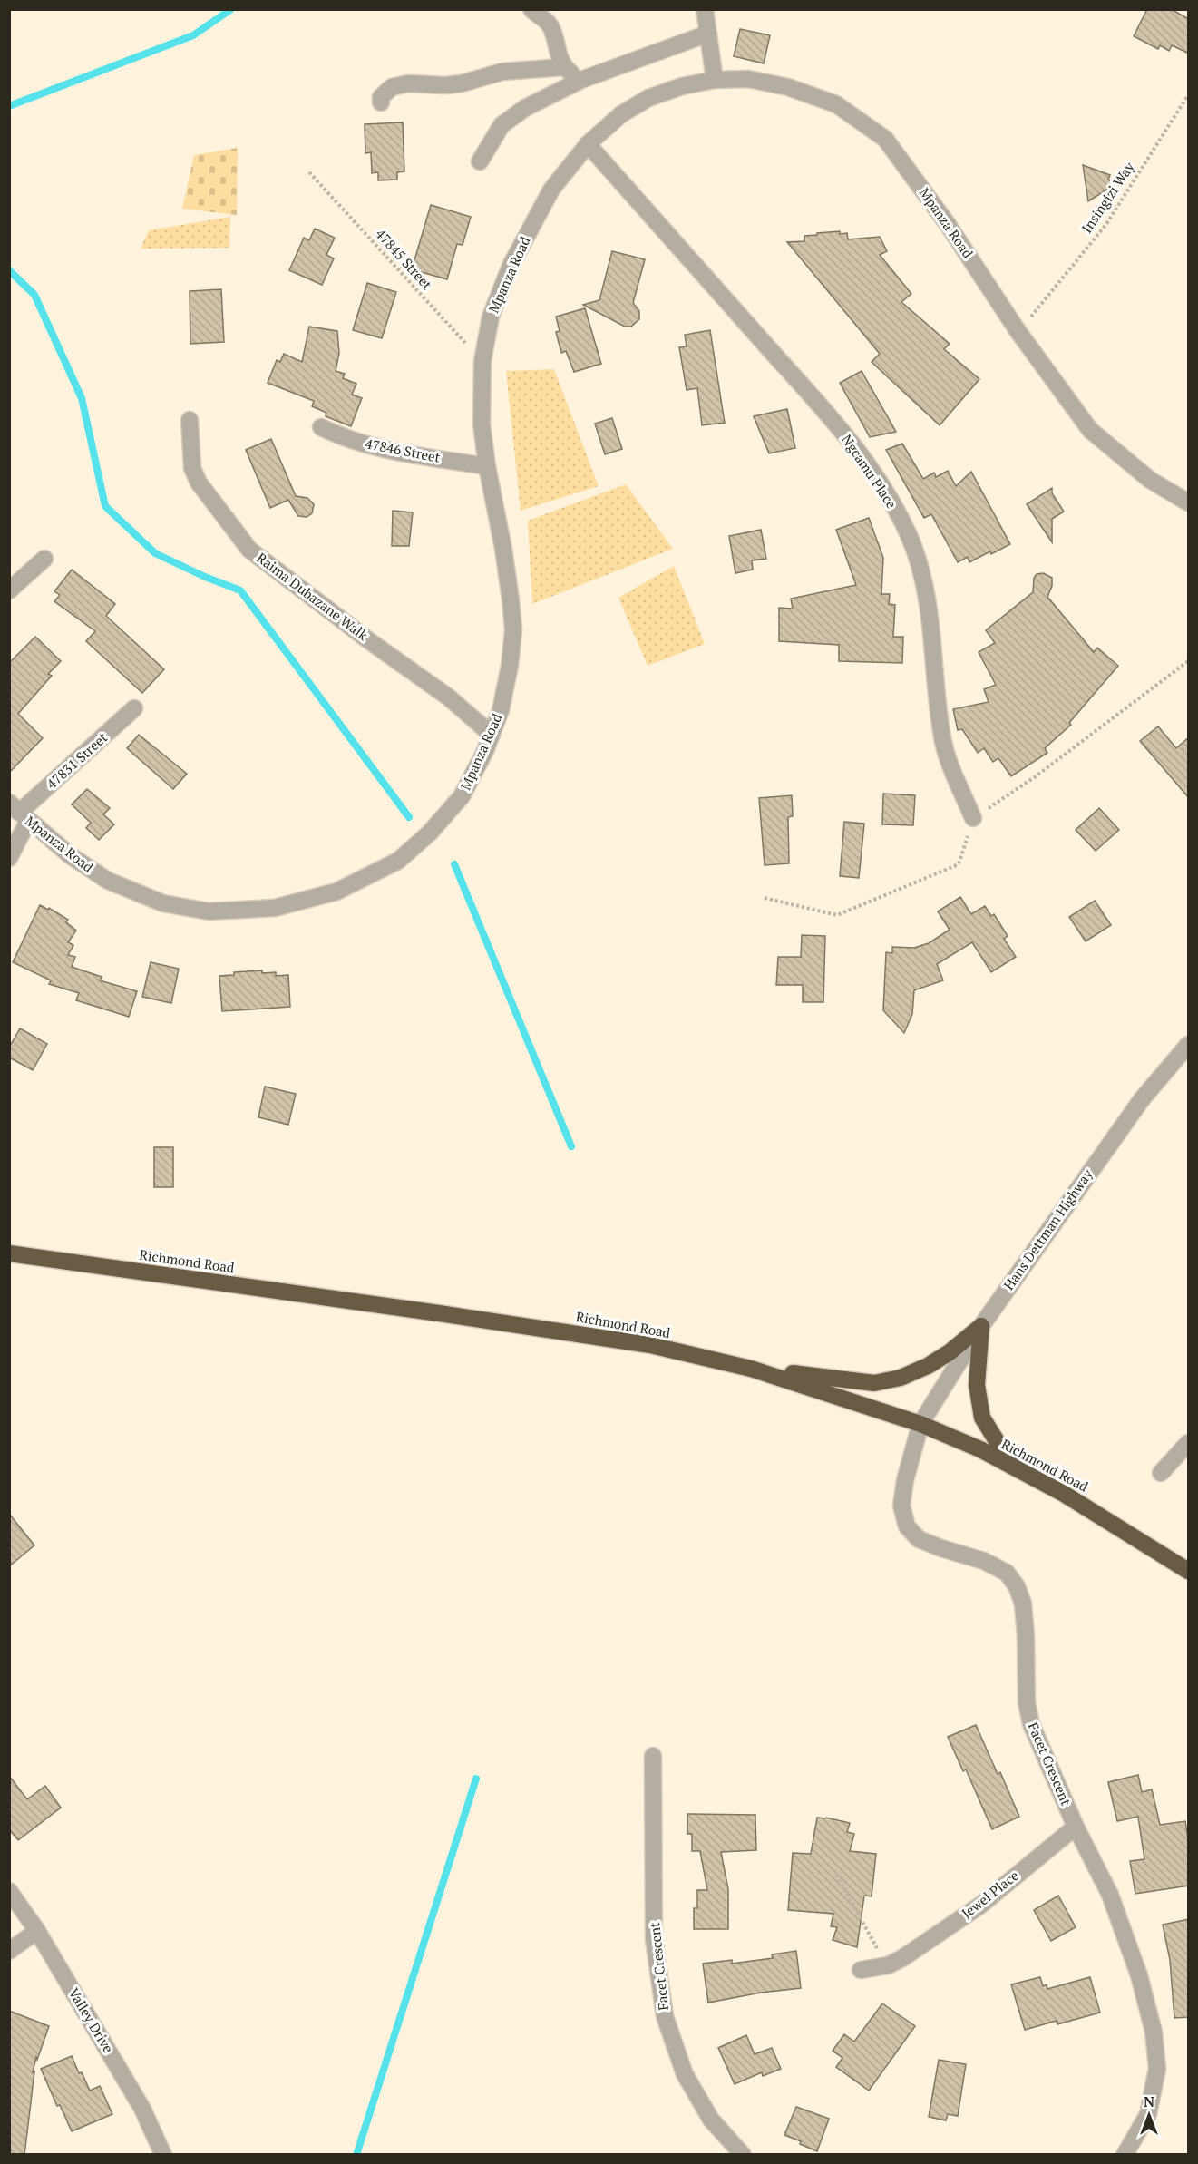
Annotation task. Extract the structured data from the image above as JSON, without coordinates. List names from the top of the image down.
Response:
{
  "streets": {
    "highway": ["Richmond Road"],
    "street": [
      "Mpanza Road",
      "47846 Street",
      "Ngcamu Place",
      "Raima Dubazane Walk",
      "47831 Street",
      "Hans Dettman Highway",
      "Facet Crescent",
      "Jewel Place",
      "Valley Drive"
    ],
    "path": ["Insingizi Way", "47845 Street"]
  },
  "crossings": [
    ["Insingizi Way", "Mpanza Road"],
    ["Mpanza Road", "47845 Street"],
    ["Mpanza Road", "47846 Street"],
    ["Mpanza Road", "Ngcamu Place"],
    ["Mpanza Road", "Raima Dubazane Walk"],
    ["Mpanza Road", "47831 Street"],
    ["Hans Dettman Highway", "Richmond Road"],
    ["Hans Dettman Highway", "Facet Crescent"],
    ["Richmond Road", "Facet Crescent"],
    ["Facet Crescent", "Jewel Place"]
  ],
  "north": "top"
}
